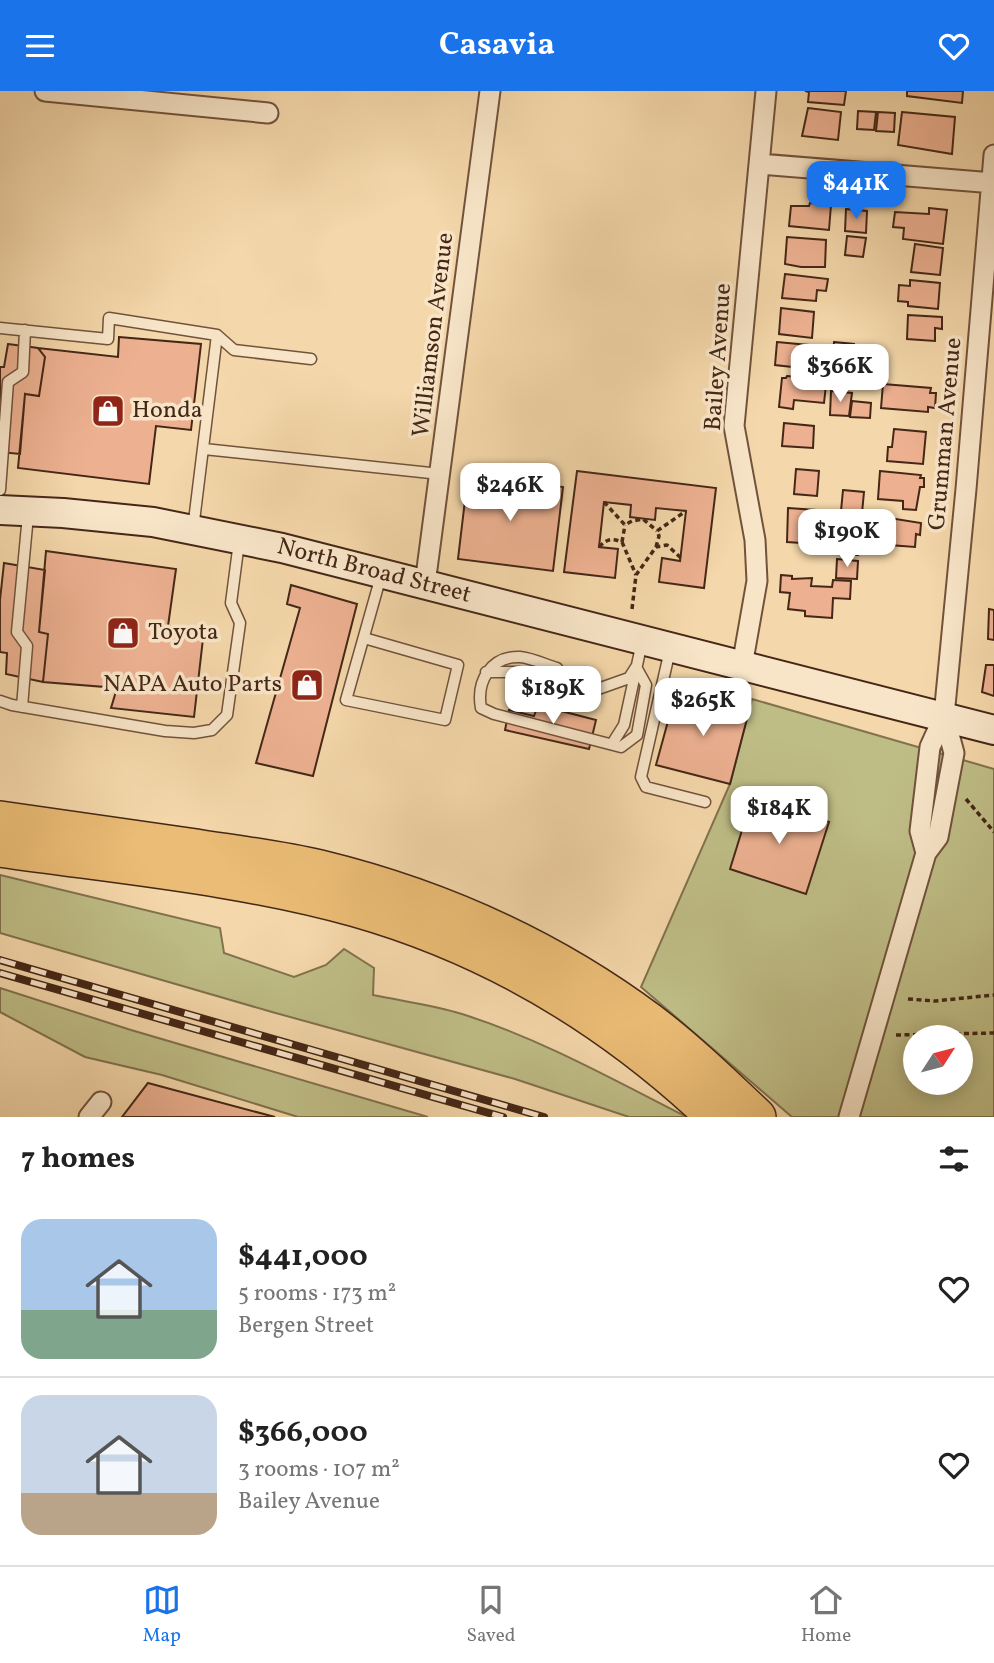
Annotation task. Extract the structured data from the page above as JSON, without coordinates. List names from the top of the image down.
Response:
{
  "streets": {
    "main road": ["North Broad Street"],
    "street": ["Williamson Avenue", "Bailey Avenue", "Grumman Avenue"]
  },
  "crossings": [
    ["Williamson Avenue", "North Broad Street"],
    ["Bailey Avenue", "North Broad Street"],
    ["Grumman Avenue", "North Broad Street"]
  ],
  "places": {
    "shop": ["Honda", "Toyota", "NAPA Auto Parts"]
  },
  "north": "top right",
  "page": {
    "header": "Casavia",
    "price": [
      "$441K",
      "$366K",
      "$246K",
      "$190K",
      "$189K",
      "$265K",
      "$184K"
    ],
    "heading": "7 homes",
    "list": [
      {
        "name": "$441,000",
        "note": "5 rooms · 173 m² · Bergen Street"
      },
      {
        "name": "$366,000",
        "note": "3 rooms · 107 m² · Bailey Avenue"
      }
    ],
    "tabs": ["Map", "Saved", "Home"]
  }
}
